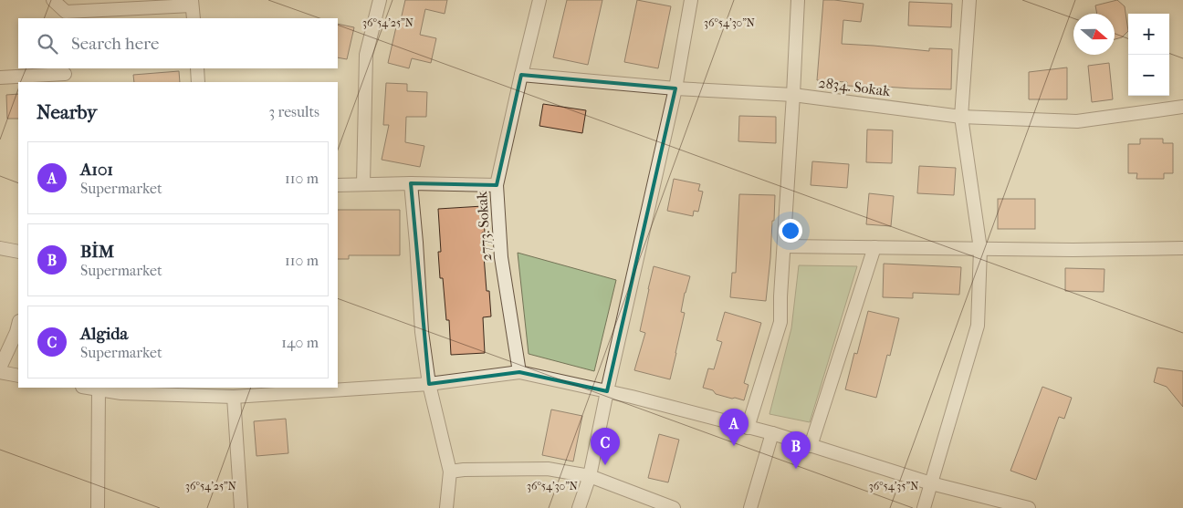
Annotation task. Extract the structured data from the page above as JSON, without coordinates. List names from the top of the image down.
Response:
{
  "streets": {
    "street": ["2834. Sokak", "2773. Sokak"]
  },
  "crossings": [
    ["2834. Sokak", "2773. Sokak"]
  ],
  "north": "right",
  "page": {
    "map_buttons": ["+", "−"],
    "search": "Search here",
    "heading": ["Nearby", "3 results"],
    "list": [
      {
        "mark": "A",
        "name": "A101",
        "note": "Supermarket",
        "value": "110 m"
      },
      {
        "mark": "B",
        "name": "BİM",
        "note": "Supermarket",
        "value": "110 m"
      },
      {
        "mark": "C",
        "name": "Algida",
        "note": "Supermarket",
        "value": "140 m"
      }
    ],
    "pins": ["A", "C", "B"]
  },
  "coordinates": ["36°54'25\"N", "36°54'30\"N", "36°54'35\"N"]
}
